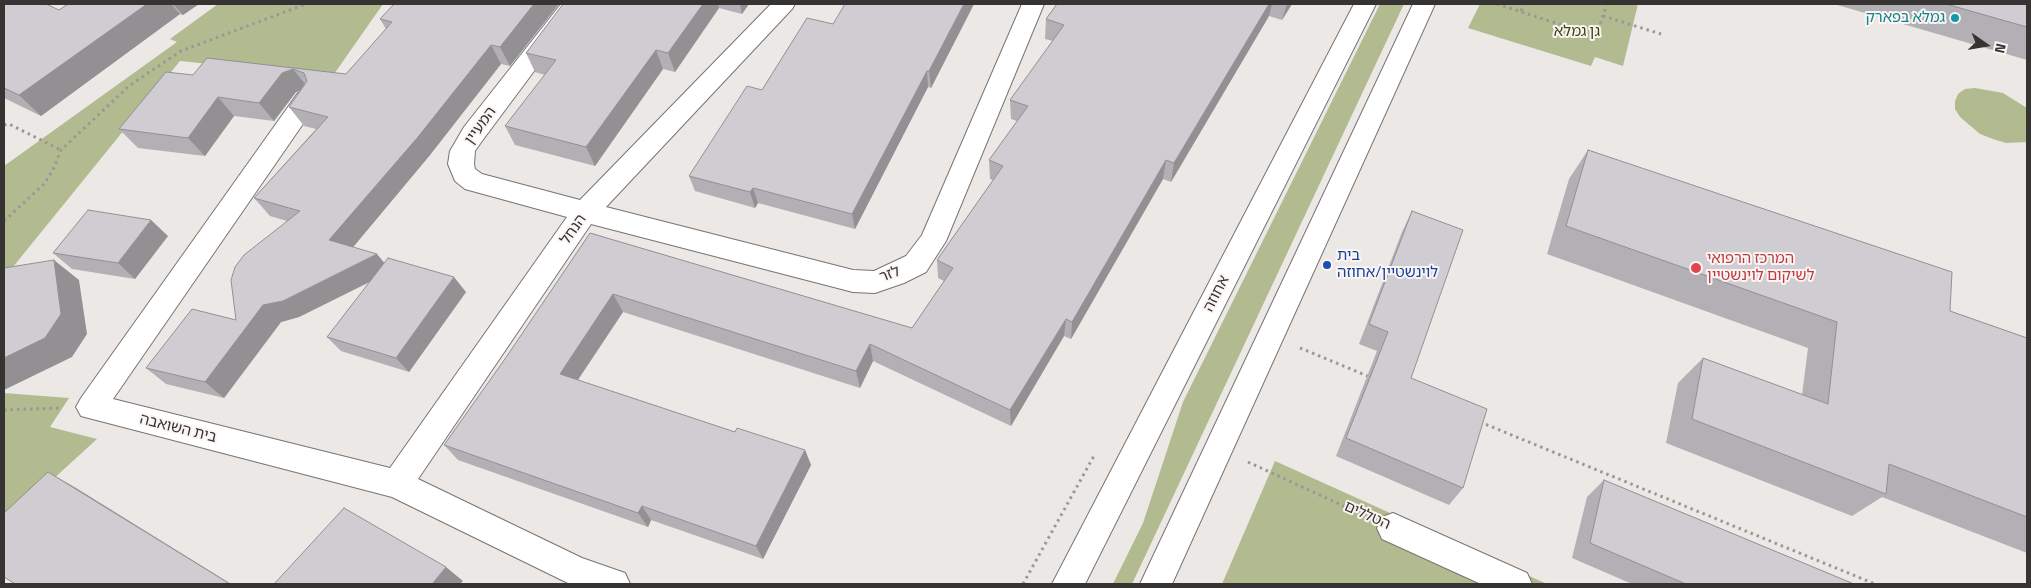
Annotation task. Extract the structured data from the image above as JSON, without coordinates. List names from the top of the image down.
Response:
{
  "streets": {
    "street": [
      "המעיין",
      "הנחל",
      "לזר",
      "אחוזה",
      "בית השואבה",
      "הטללים"
    ]
  },
  "crossings": [
    ["המעיין", "הנחל"],
    ["המעיין", "לזר"],
    ["הנחל", "לזר"],
    ["הנחל", "בית השואבה"]
  ],
  "parks": ["גן גמלא"],
  "places": ["גמלא בפארק", "בית לוינשטיין/אחוזה", "המרכז הרפואי לשיקום לוינשטיין"],
  "north": "right"
}
